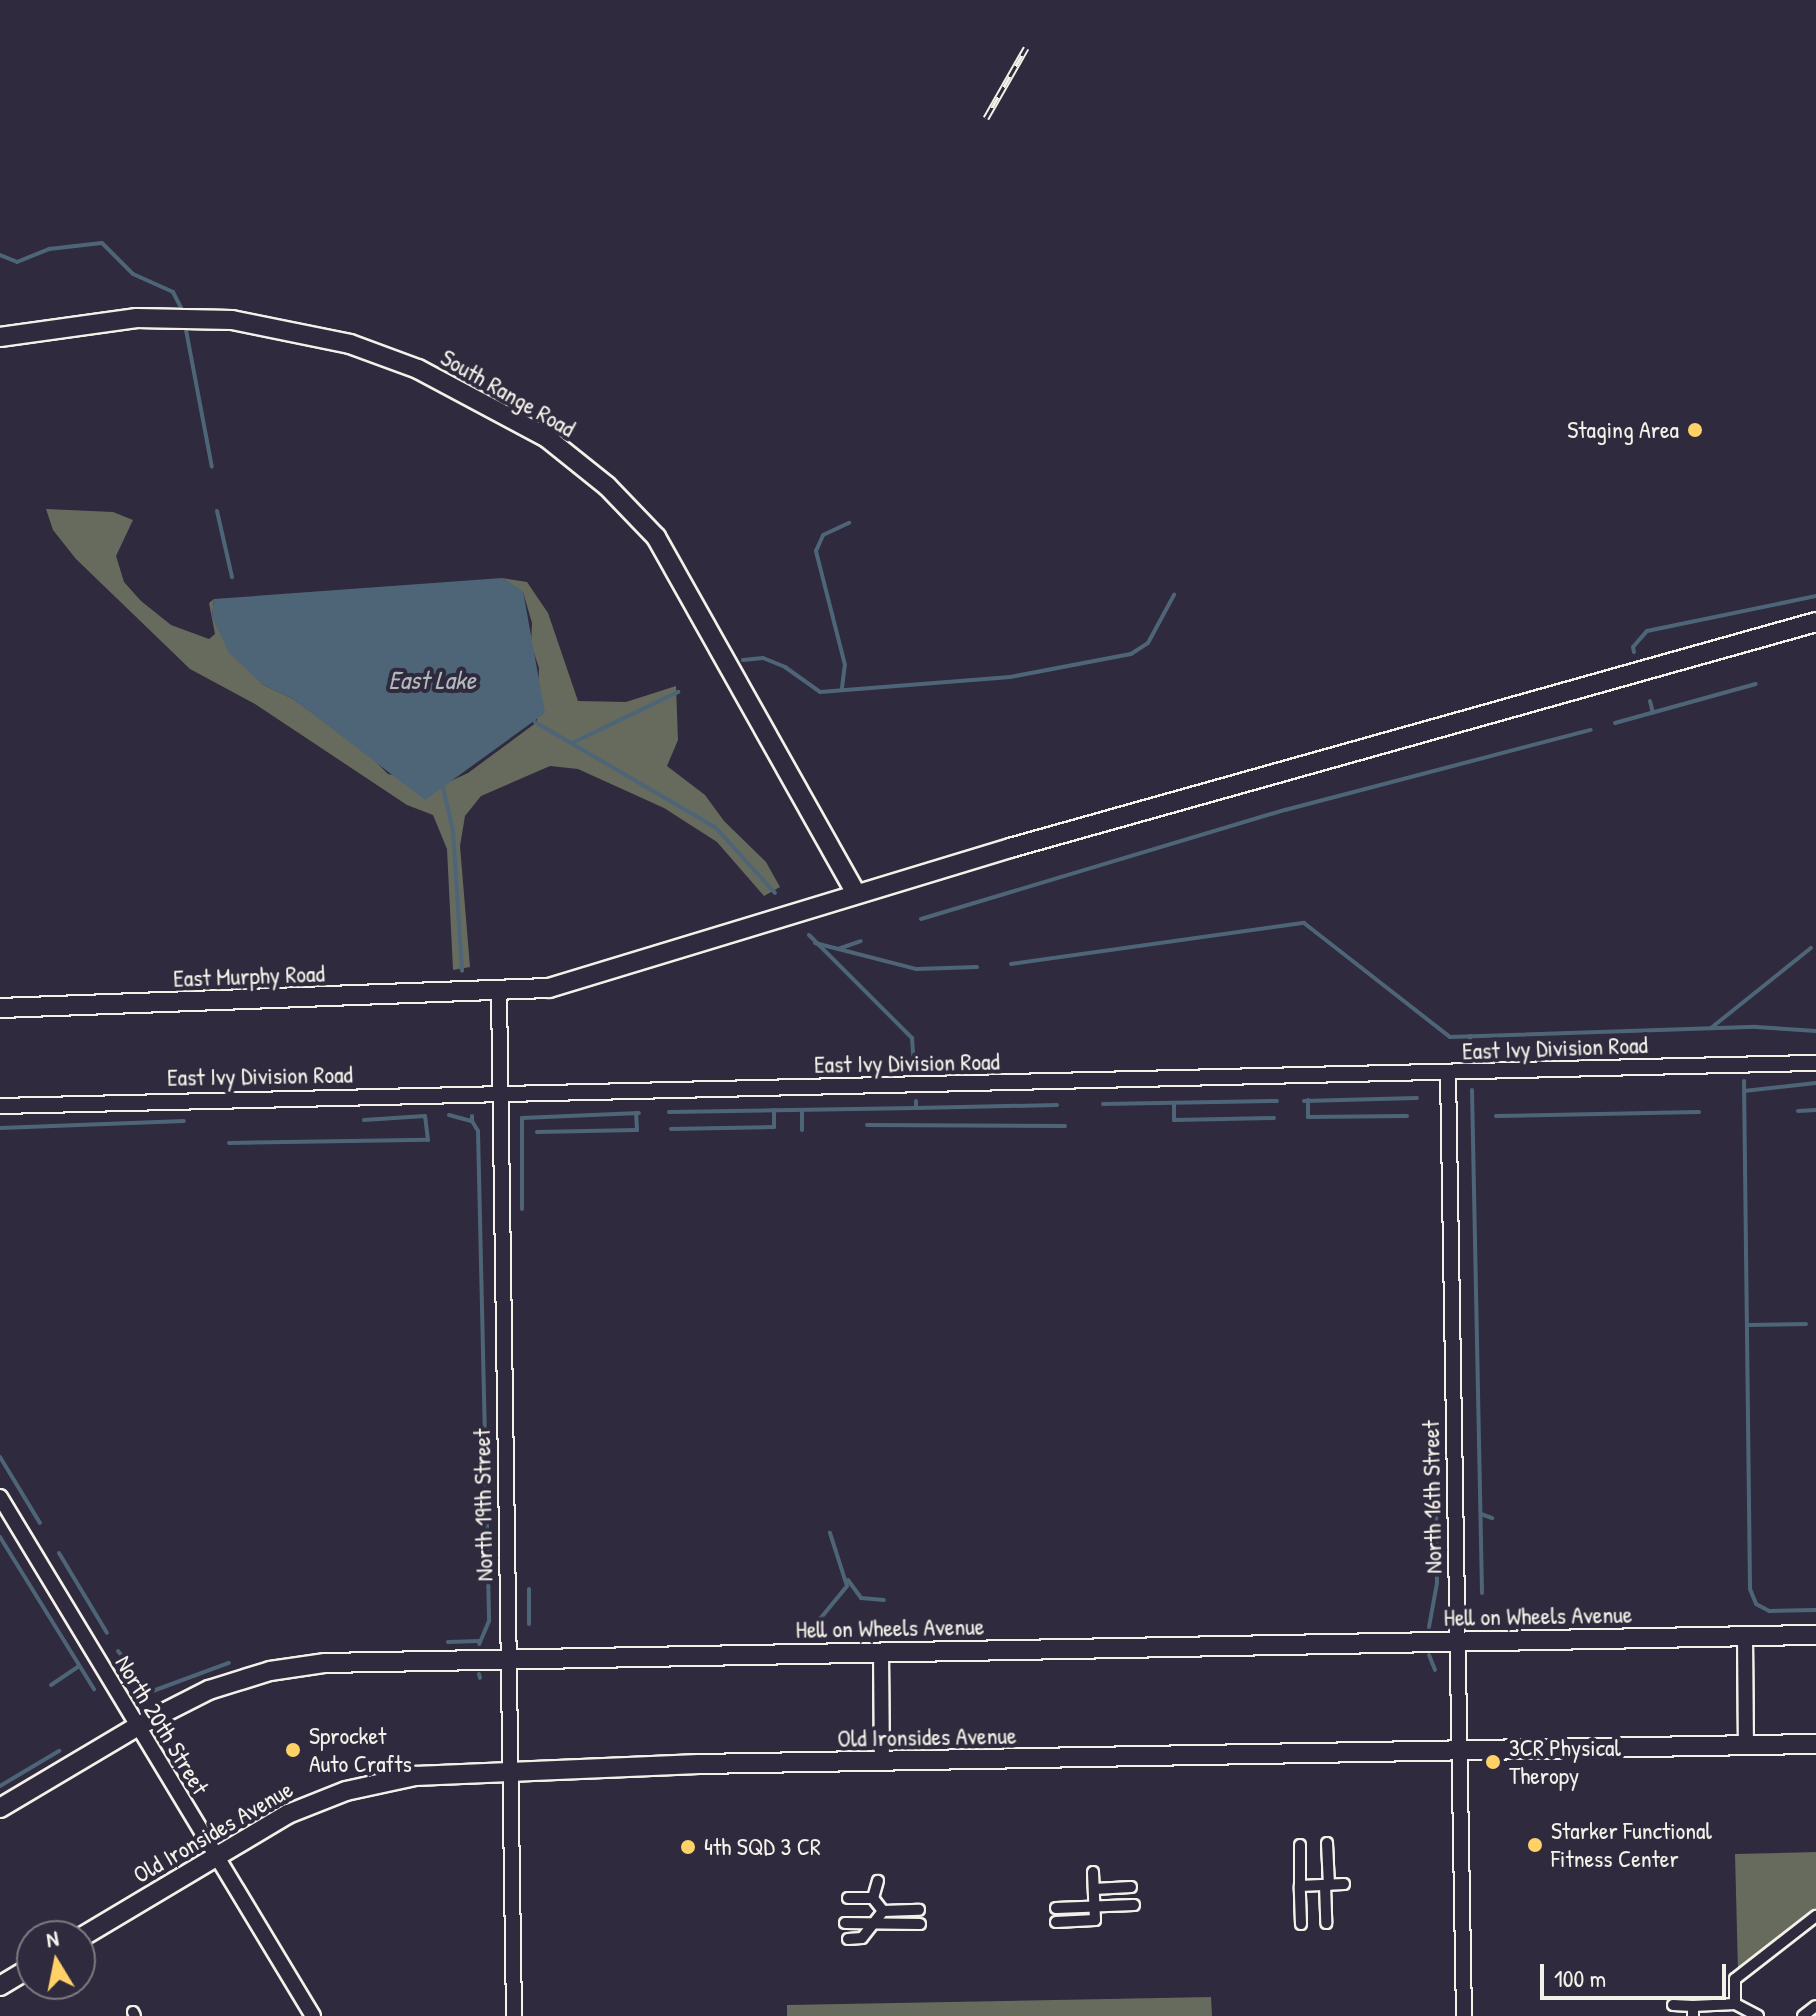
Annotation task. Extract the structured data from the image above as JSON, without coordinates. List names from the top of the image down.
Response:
{
  "streets": {
    "street": [
      "South Range Road",
      "East Murphy Road",
      "East Ivy Division Road",
      "North 16th Street",
      "North 19th Street",
      "Hell on Wheels Avenue",
      "North 20th Street",
      "Old Ironsides Avenue"
    ]
  },
  "crossings": [
    ["South Range Road", "East Murphy Road"],
    ["East Murphy Road", "North 19th Street"],
    ["East Ivy Division Road", "North 16th Street"],
    ["East Ivy Division Road", "North 19th Street"],
    ["North 16th Street", "Hell on Wheels Avenue"],
    ["North 16th Street", "Old Ironsides Avenue"],
    ["North 19th Street", "Hell on Wheels Avenue"],
    ["North 19th Street", "Old Ironsides Avenue"],
    ["Hell on Wheels Avenue", "North 20th Street"],
    ["North 20th Street", "Old Ironsides Avenue"]
  ],
  "water": ["East Lake"],
  "places": [
    "Staging Area",
    "Sprocket Auto Crafts",
    "3CR Physical Theropy",
    "Starker Functional Fitness Center",
    "4th SQD 3 CR"
  ],
  "scale_bar": "100 m",
  "north": "top"
}
